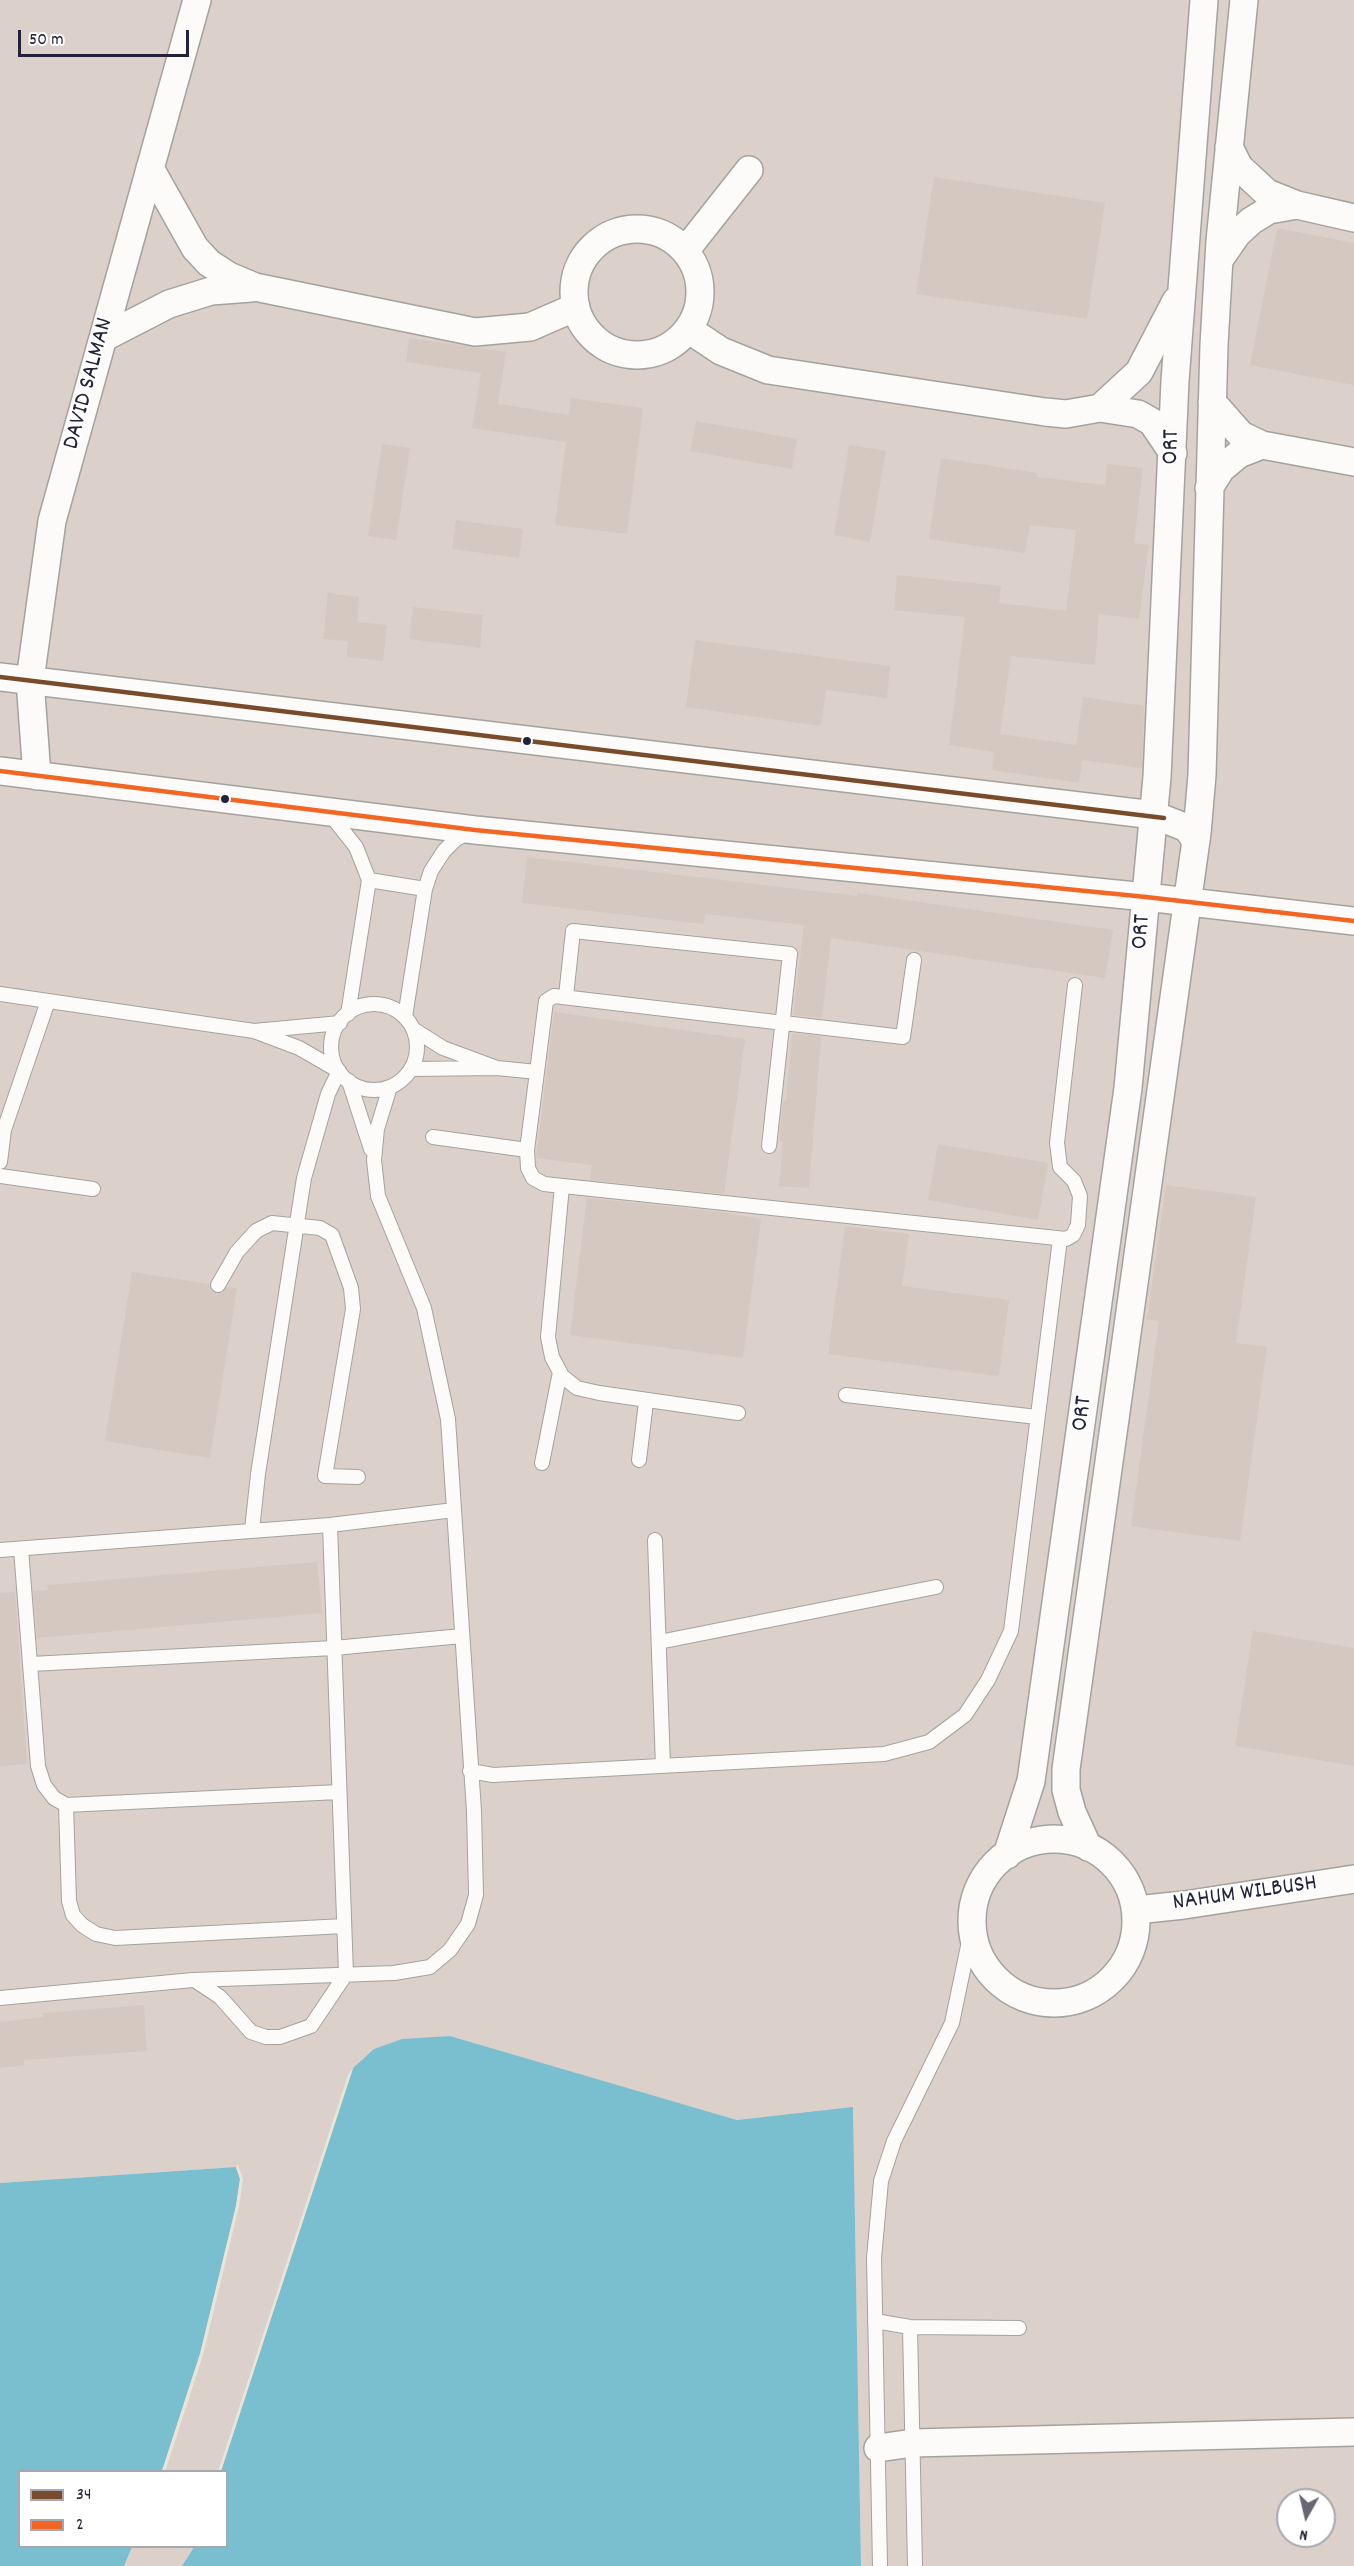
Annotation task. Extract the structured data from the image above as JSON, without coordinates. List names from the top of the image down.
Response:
{
  "streets": {
    "street": ["DAVID SALMAN", "ORT", "NAHUM WILBUSH"]
  },
  "crossings": [
    ["ORT", "NAHUM WILBUSH"]
  ],
  "lines": ["transit line 34", "transit line 2"],
  "legend": ["34", "2"],
  "scale_bar": "50 m",
  "north": "bottom"
}
